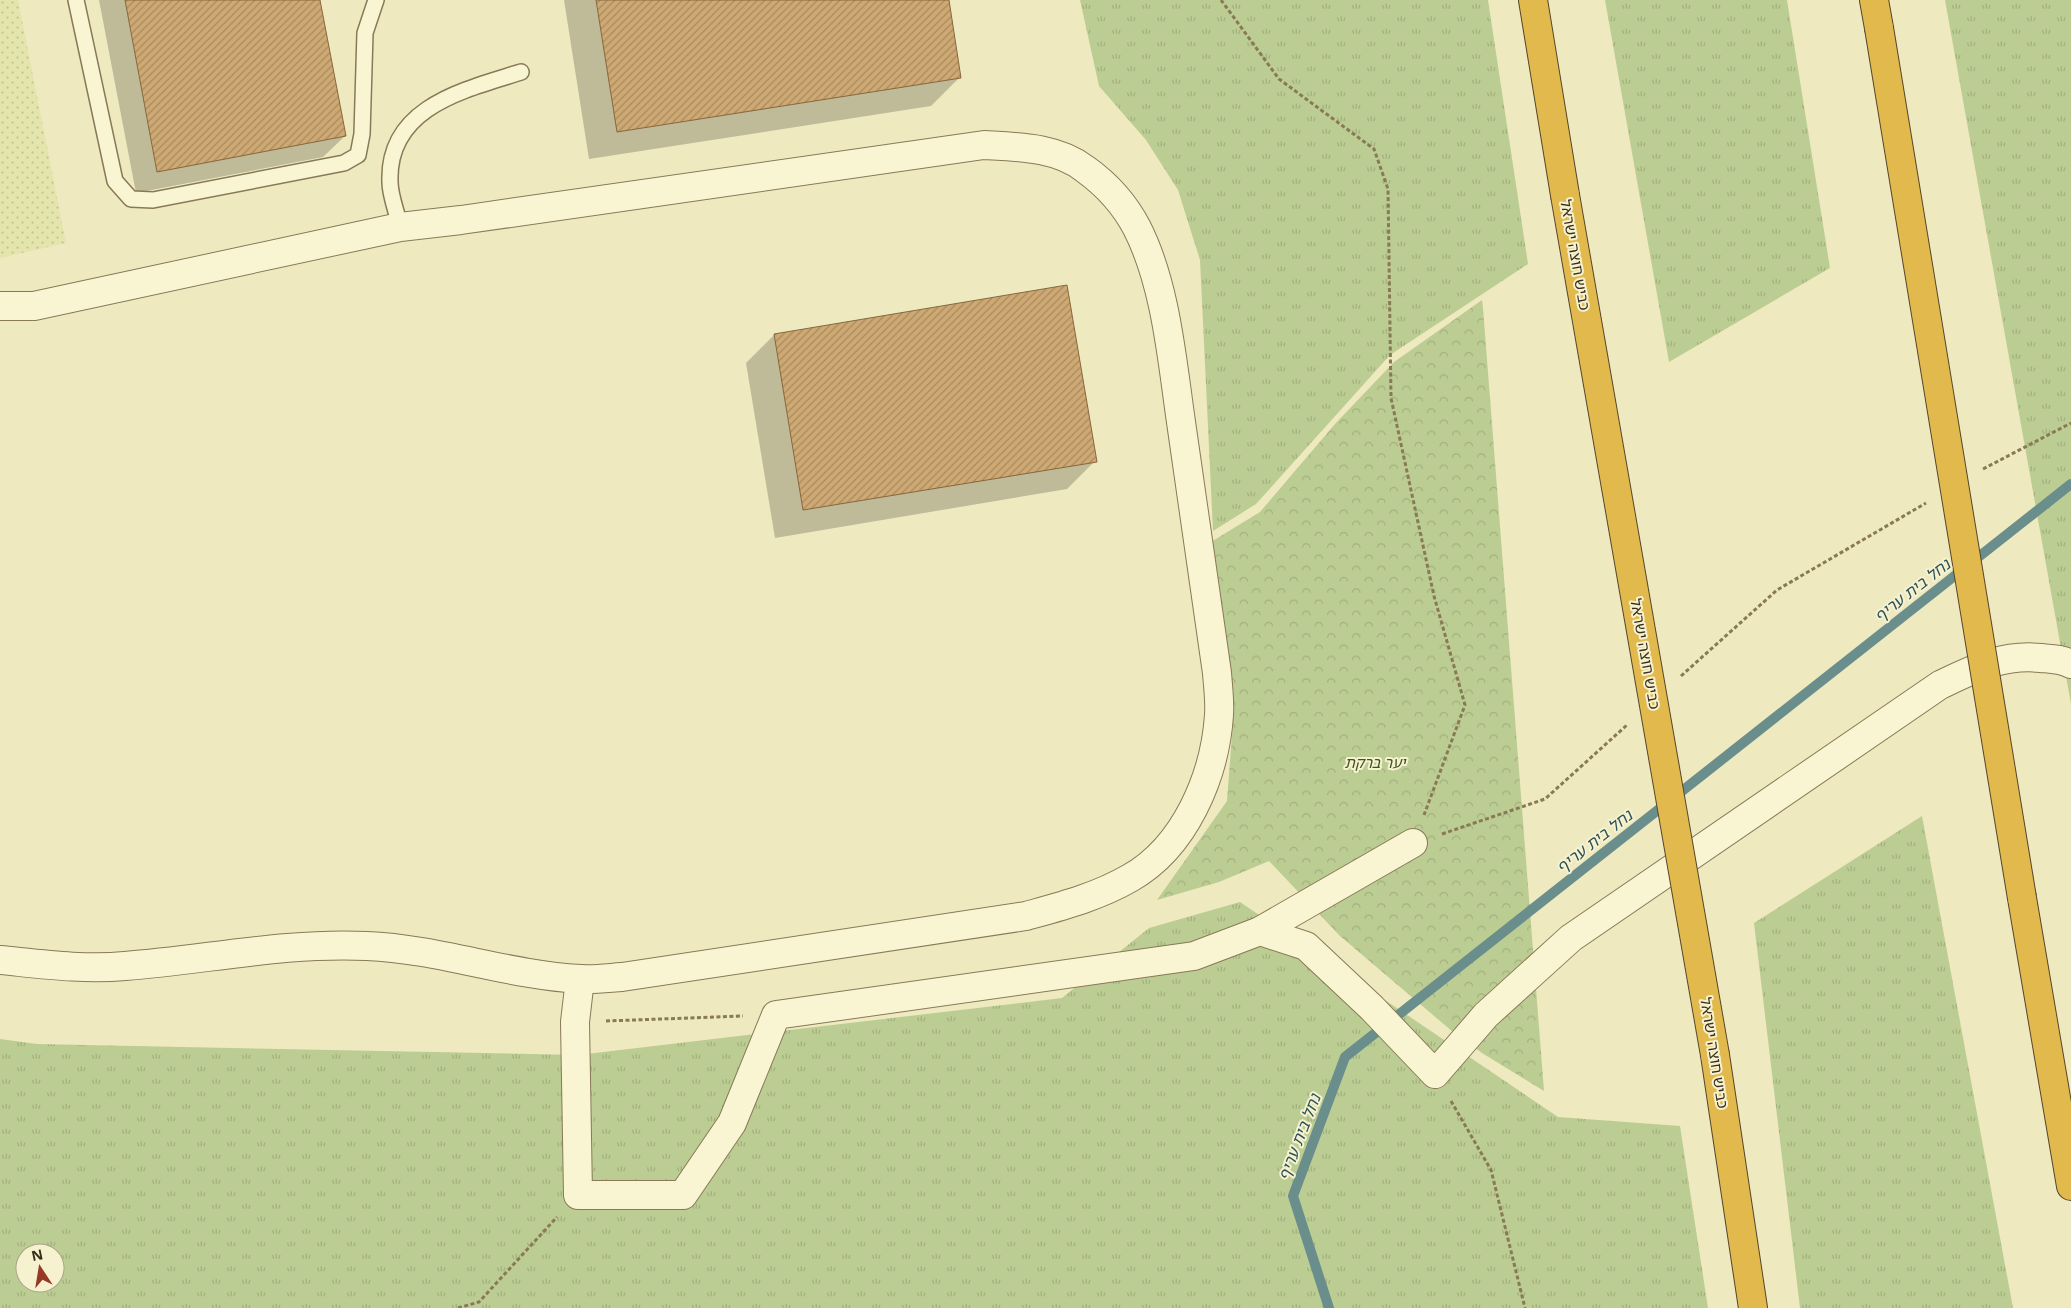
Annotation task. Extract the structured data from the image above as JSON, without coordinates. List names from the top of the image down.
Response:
{
  "streets": {
    "highway": ["כביש חוצה ישראל"]
  },
  "water": ["נחל בית עריף"],
  "parks": ["יער ברקת"],
  "north": "top"
}
